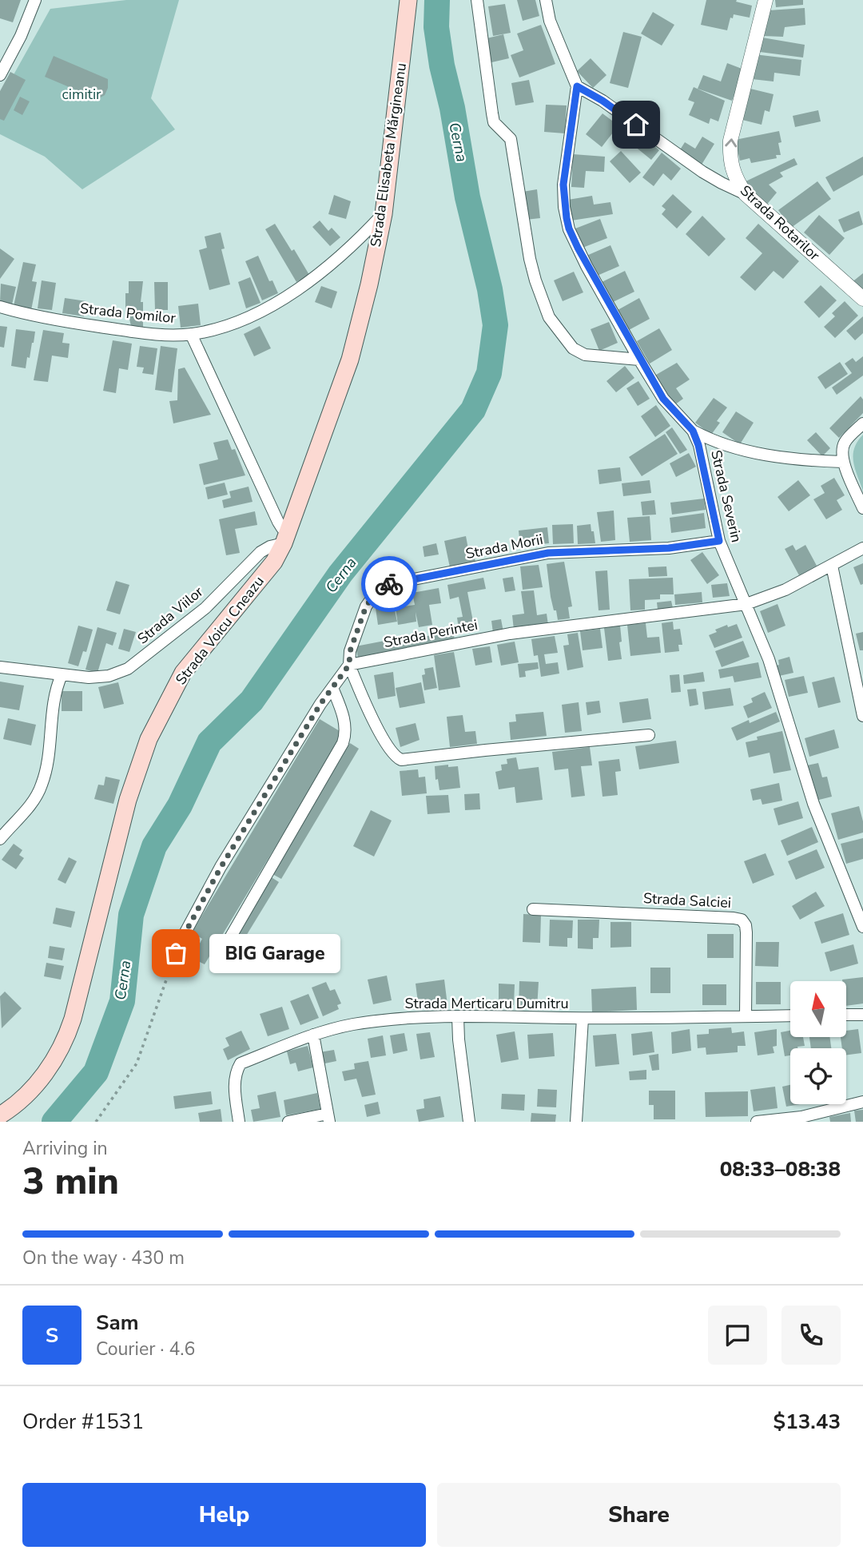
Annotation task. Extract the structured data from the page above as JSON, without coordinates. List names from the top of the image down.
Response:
{
  "streets": {
    "main road": ["Strada Elisabeta Mărgineanu", "Strada Voicu Cneazu"],
    "street": [
      "Strada Rotarilor",
      "Strada Pomilor",
      "Strada Severin",
      "Strada Morii",
      "Strada Viilor",
      "Strada Perintei",
      "Strada Salciei",
      "Strada Merticaru Dumitru"
    ]
  },
  "crossings": [
    ["Strada Elisabeta Mărgineanu", "Strada Pomilor"],
    ["Strada Elisabeta Mărgineanu", "Strada Viilor"],
    ["Strada Elisabeta Mărgineanu", "Strada Voicu Cneazu"],
    ["Strada Severin", "Strada Morii"],
    ["Strada Severin", "Strada Perintei"],
    ["Strada Morii", "Strada Perintei"],
    ["Strada Viilor", "Strada Voicu Cneazu"],
    ["Strada Salciei", "Strada Merticaru Dumitru"]
  ],
  "one_way": ["Strada Rotarilor"],
  "water": ["Cerna"],
  "parks": ["cimitir"],
  "places": ["BIG Garage"],
  "north": "top",
  "page": {
    "bubble": "BIG Garage",
    "heading": ["3 min", "Arriving in", "08:33–08:38"],
    "panel": [
      "Sam",
      "Courier · 4.6",
      "Order #1531",
      "$13.43"
    ],
    "bar": "On the way · 430 m",
    "round": "S",
    "buttons": ["Help", "Share"]
  }
}
